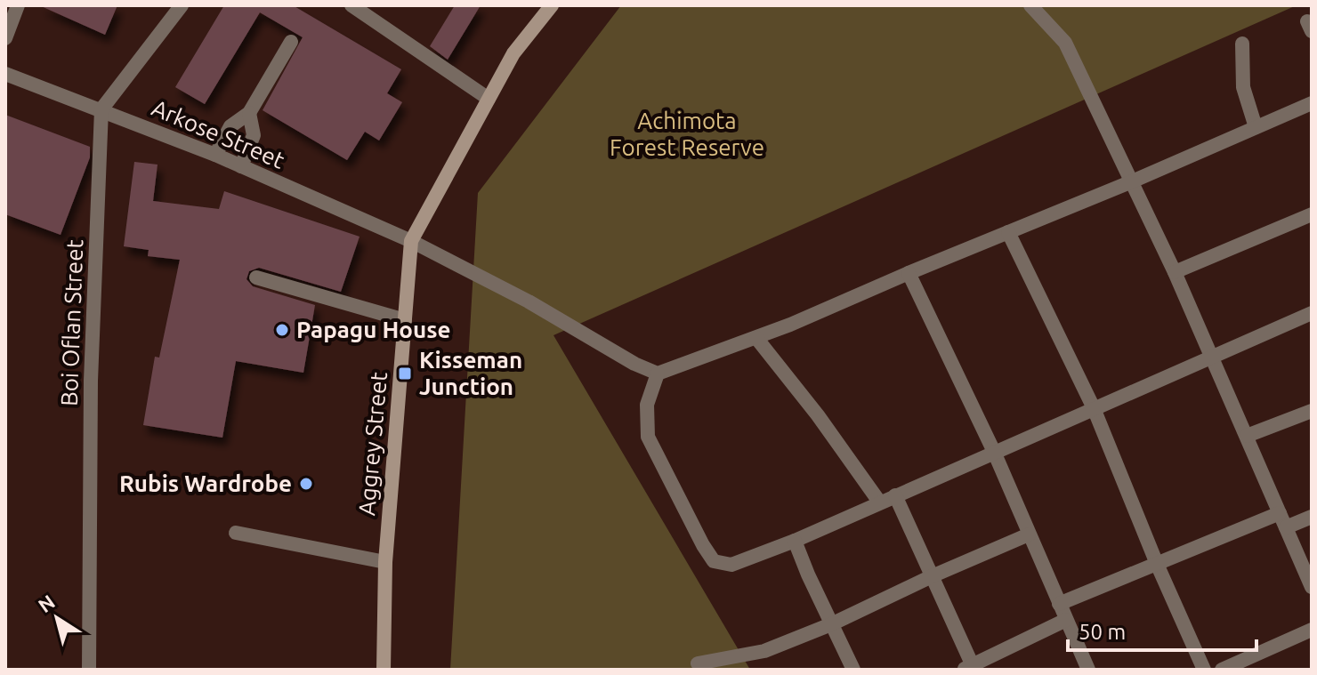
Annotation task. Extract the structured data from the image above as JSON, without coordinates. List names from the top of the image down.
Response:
{
  "streets": {
    "main road": ["Aggrey Street"],
    "street": ["Arkose Street", "Boi Oflan Street"]
  },
  "crossings": [
    ["Arkose Street", "Boi Oflan Street"],
    ["Arkose Street", "Aggrey Street"]
  ],
  "parks": ["Achimota Forest Reserve"],
  "places": {
    "other": ["Papagu House", "Rubis Wardrobe"],
    "transit": ["Kisseman Junction"]
  },
  "scale_bar": "50 m",
  "north": "top left"
}
